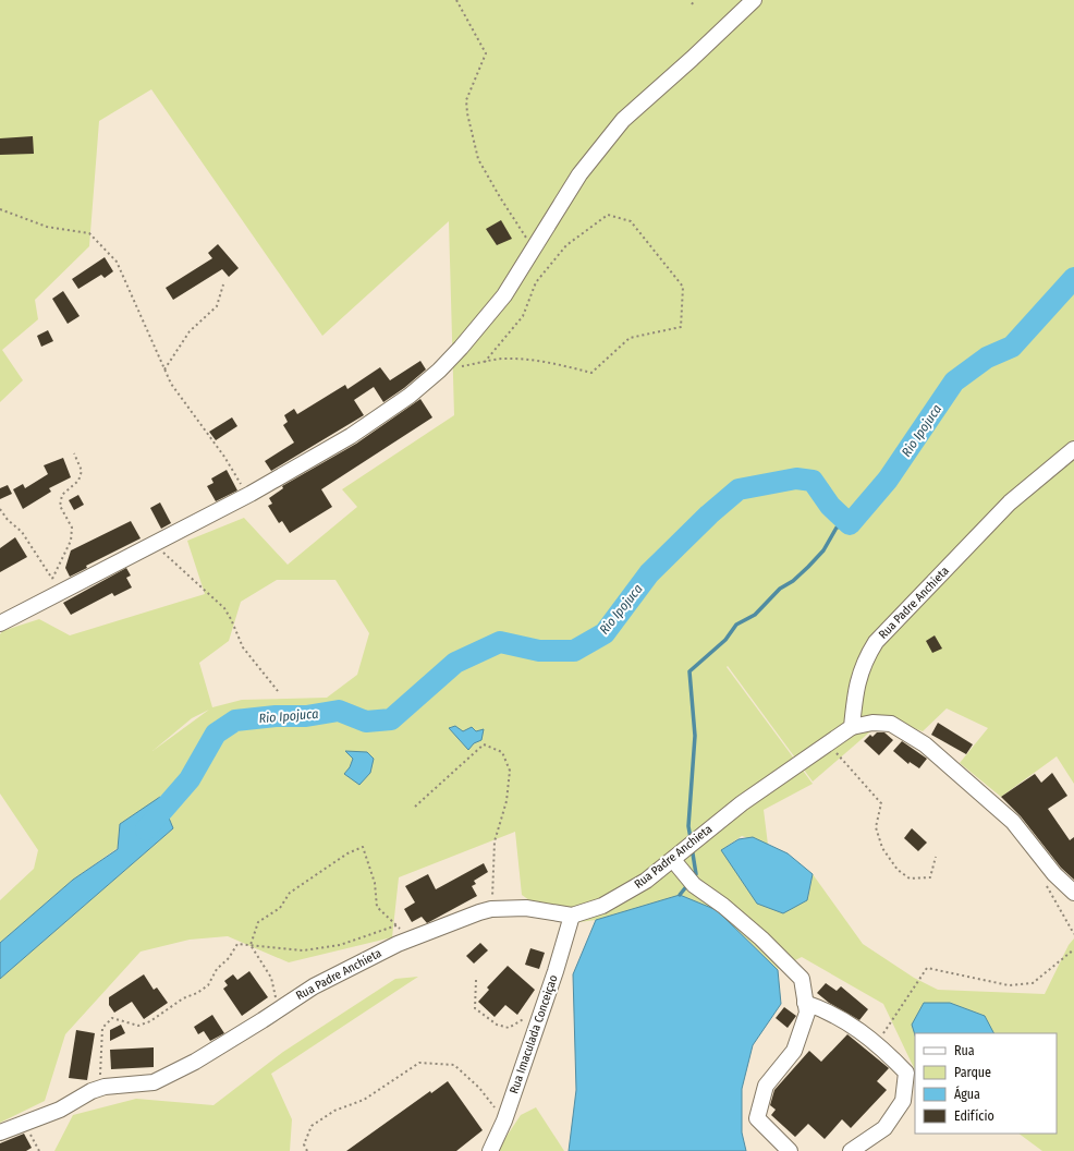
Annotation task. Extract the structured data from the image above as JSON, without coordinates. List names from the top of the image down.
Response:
{
  "streets": {
    "street": ["Rua Padre Anchieta", "Rua Imaculada Conceiçao"]
  },
  "crossings": [
    ["Rua Padre Anchieta", "Rua Imaculada Conceiçao"]
  ],
  "water": ["Rio Ipojuca"],
  "legend": [
    "Rua",
    "Parque",
    "Água",
    "Edifício"
  ]
}
